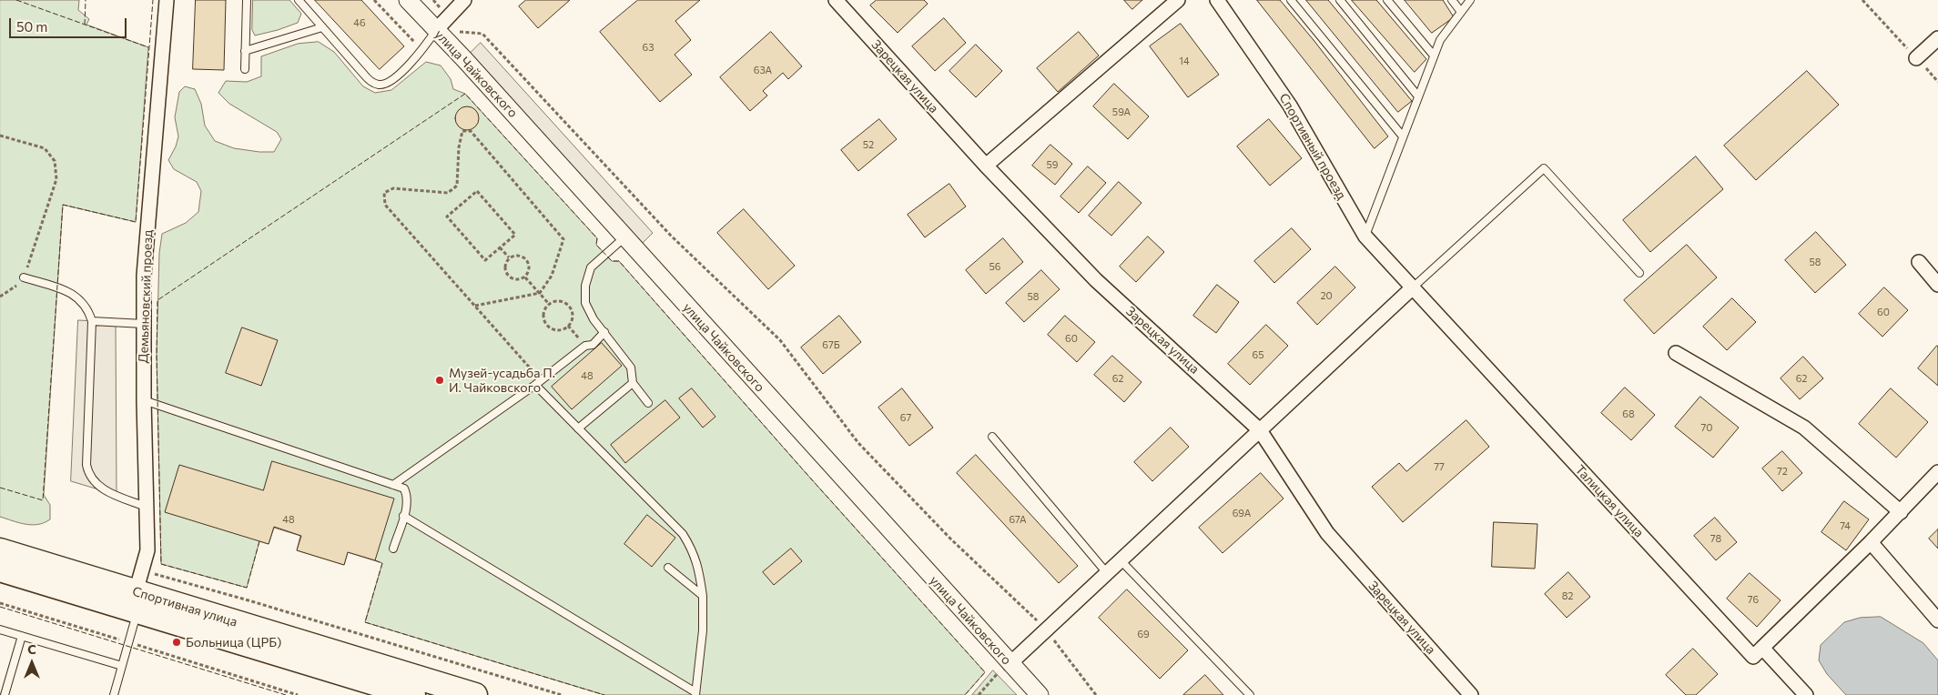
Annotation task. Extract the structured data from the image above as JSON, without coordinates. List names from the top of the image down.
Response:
{
  "streets": {
    "highway": ["Спортивная улица"],
    "street": [
      "улица Чайковского",
      "Зарецкая улица",
      "Спортивный проезд",
      "Демьяновский проезд",
      "Талицкая улица"
    ]
  },
  "crossings": [
    ["Спортивный проезд", "Талицкая улица"],
    ["Демьяновский проезд", "Спортивная улица"]
  ],
  "places": ["Музей-усадьба П. И. Чайковского", "Больница (ЦРБ)"],
  "house_numbers": [
    "46",
    "63",
    "14",
    "63А",
    "59А",
    "52",
    "59",
    "58",
    "56",
    "20",
    "58",
    "60",
    "60",
    "67Б",
    "65",
    "48",
    "62",
    "62",
    "68",
    "67",
    "70",
    "77",
    "72",
    "69А",
    "48",
    "67А",
    "74",
    "78",
    "82",
    "76",
    "69"
  ],
  "scale_bar": "50 m",
  "north": "top"
}
